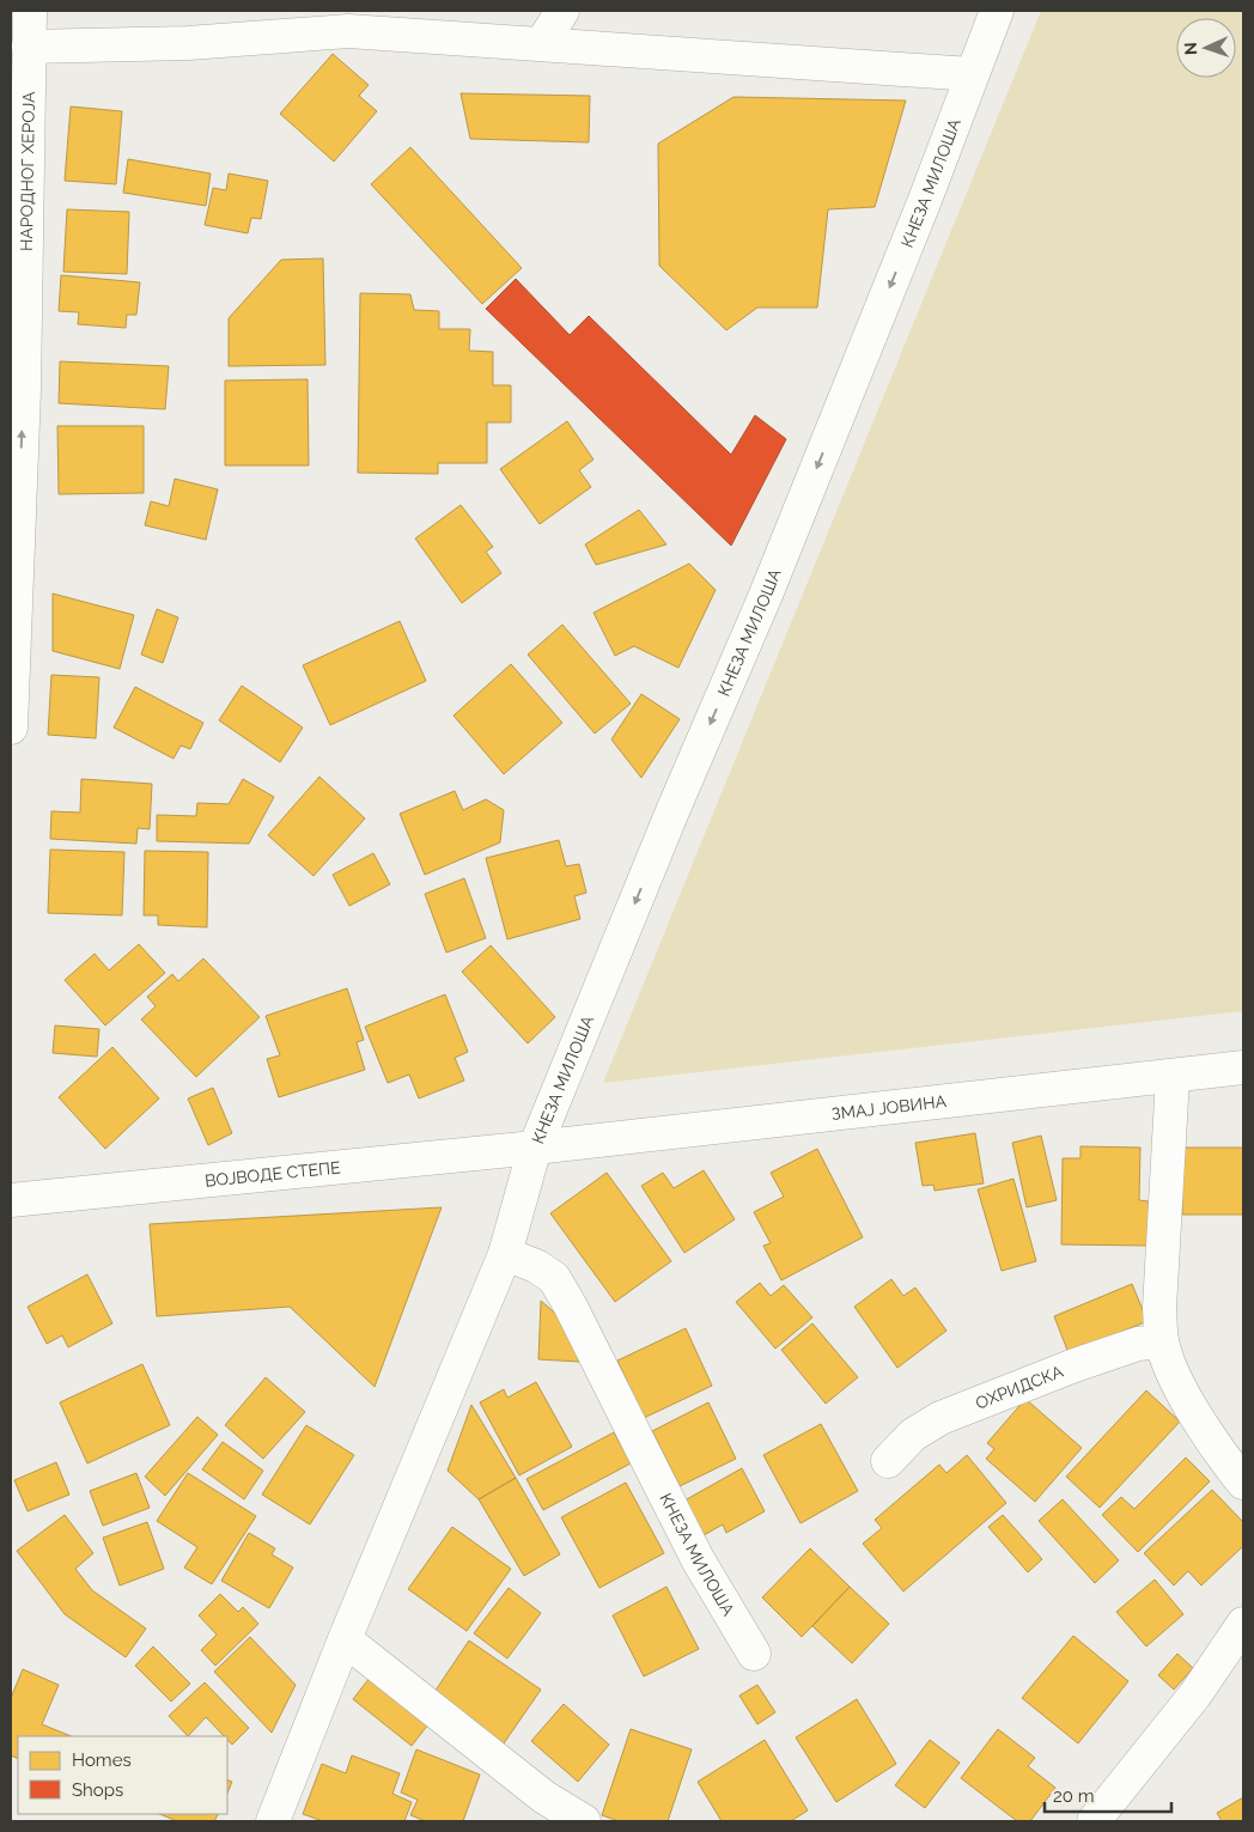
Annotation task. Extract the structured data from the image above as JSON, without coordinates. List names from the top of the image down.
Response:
{
  "streets": {
    "street": [
      "НАРОДНОГ ХЕРОЈА",
      "КНЕЗА МИЛОША",
      "ЗМАЈ ЈОВИНА",
      "ВОЈВОДЕ СТЕПЕ",
      "ОХРИДСКА"
    ]
  },
  "crossings": [
    ["КНЕЗА МИЛОША", "ЗМАЈ ЈОВИНА"],
    ["КНЕЗА МИЛОША", "ВОЈВОДЕ СТЕПЕ"],
    ["ЗМАЈ ЈОВИНА", "ВОЈВОДЕ СТЕПЕ"]
  ],
  "one_way": ["НАРОДНОГ ХЕРОЈА", "КНЕЗА МИЛОША"],
  "legend": ["Homes", "Shops"],
  "scale_bar": "20 m",
  "north": "left"
}
